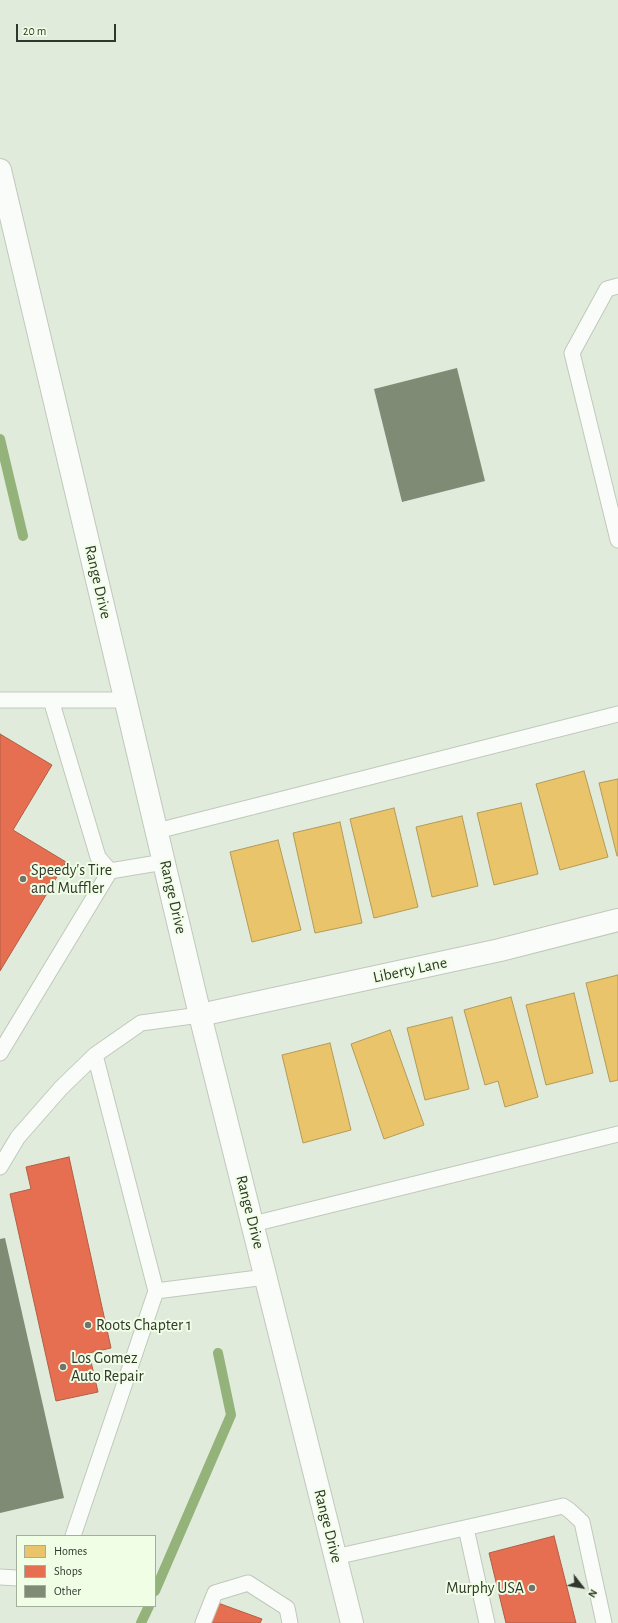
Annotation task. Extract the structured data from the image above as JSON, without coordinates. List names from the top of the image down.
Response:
{
  "streets": {
    "street": ["Range Drive", "Liberty Lane"]
  },
  "crossings": [
    ["Range Drive", "Liberty Lane"]
  ],
  "places": [
    "Speedy's Tire and Muffler",
    "Roots Chapter 1",
    "Los Gomez Auto Repair",
    "Murphy USA"
  ],
  "legend": ["Homes", "Shops", "Other"],
  "scale_bar": "20 m",
  "north": "bottom right"
}
